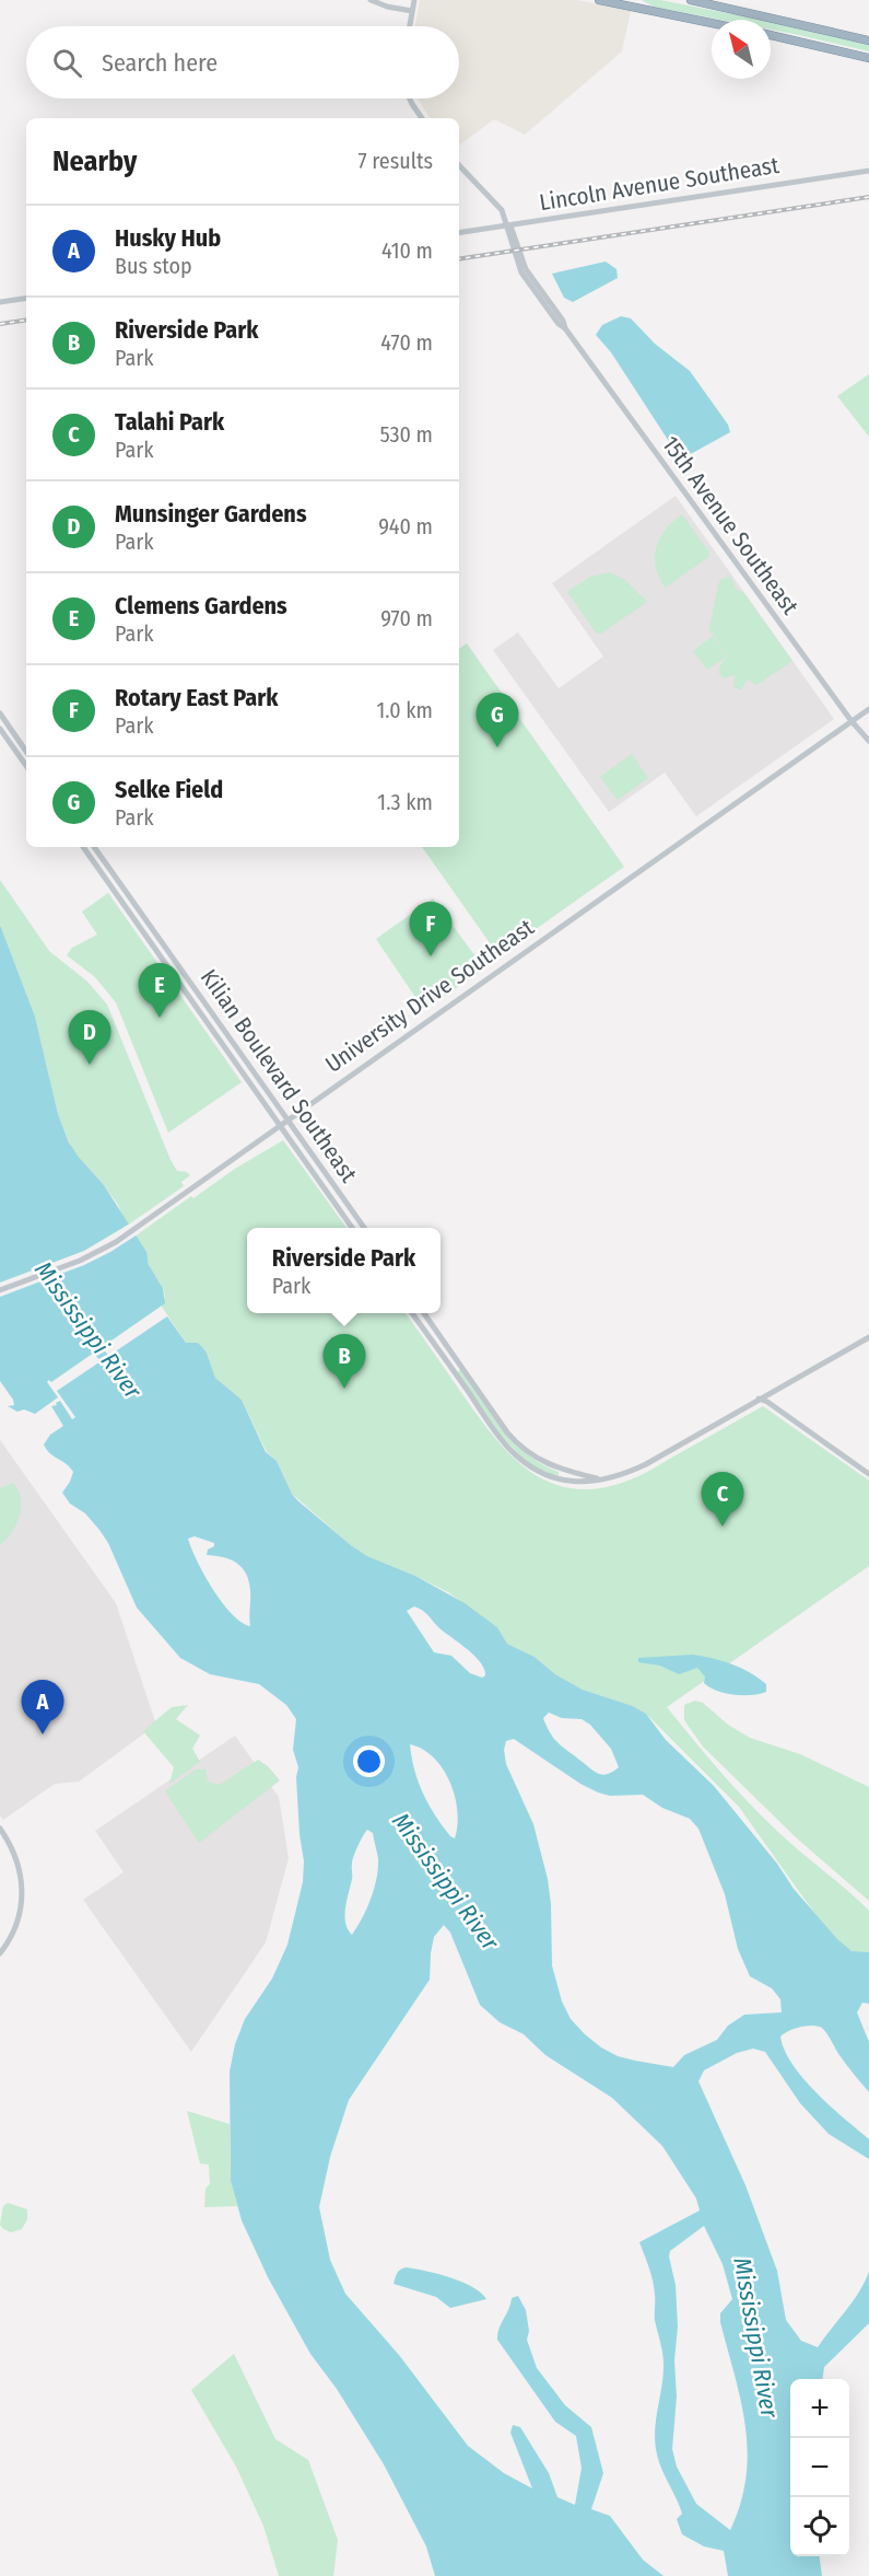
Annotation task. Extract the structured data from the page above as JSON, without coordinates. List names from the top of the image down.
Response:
{
  "streets": {
    "street": [
      "Lincoln Avenue Southeast",
      "15th Avenue Southeast",
      "University Drive Southeast",
      "Kilian Boulevard Southeast"
    ]
  },
  "crossings": [
    ["Lincoln Avenue Southeast", "15th Avenue Southeast"],
    ["15th Avenue Southeast", "University Drive Southeast"],
    ["University Drive Southeast", "Kilian Boulevard Southeast"]
  ],
  "water": ["Mississippi River"],
  "north": "top left",
  "page": {
    "search": "Search here",
    "heading": ["Nearby", "7 results"],
    "list": [
      {
        "mark": "A",
        "name": "Husky Hub",
        "note": "Bus stop",
        "value": "410 m"
      },
      {
        "mark": "B",
        "name": "Riverside Park",
        "note": "Park",
        "value": "470 m"
      },
      {
        "mark": "C",
        "name": "Talahi Park",
        "note": "Park",
        "value": "530 m"
      },
      {
        "mark": "D",
        "name": "Munsinger Gardens",
        "note": "Park",
        "value": "940 m"
      },
      {
        "mark": "E",
        "name": "Clemens Gardens",
        "note": "Park",
        "value": "970 m"
      },
      {
        "mark": "F",
        "name": "Rotary East Park",
        "note": "Park",
        "value": "1.0 km"
      },
      {
        "mark": "G",
        "name": "Selke Field",
        "note": "Park",
        "value": "1.3 km"
      }
    ],
    "pins": [
      "G",
      "F",
      "E",
      "D",
      "B",
      "C",
      "A"
    ],
    "popup": ["Riverside Park", "Park"],
    "map_buttons": ["+", "−"]
  }
}
